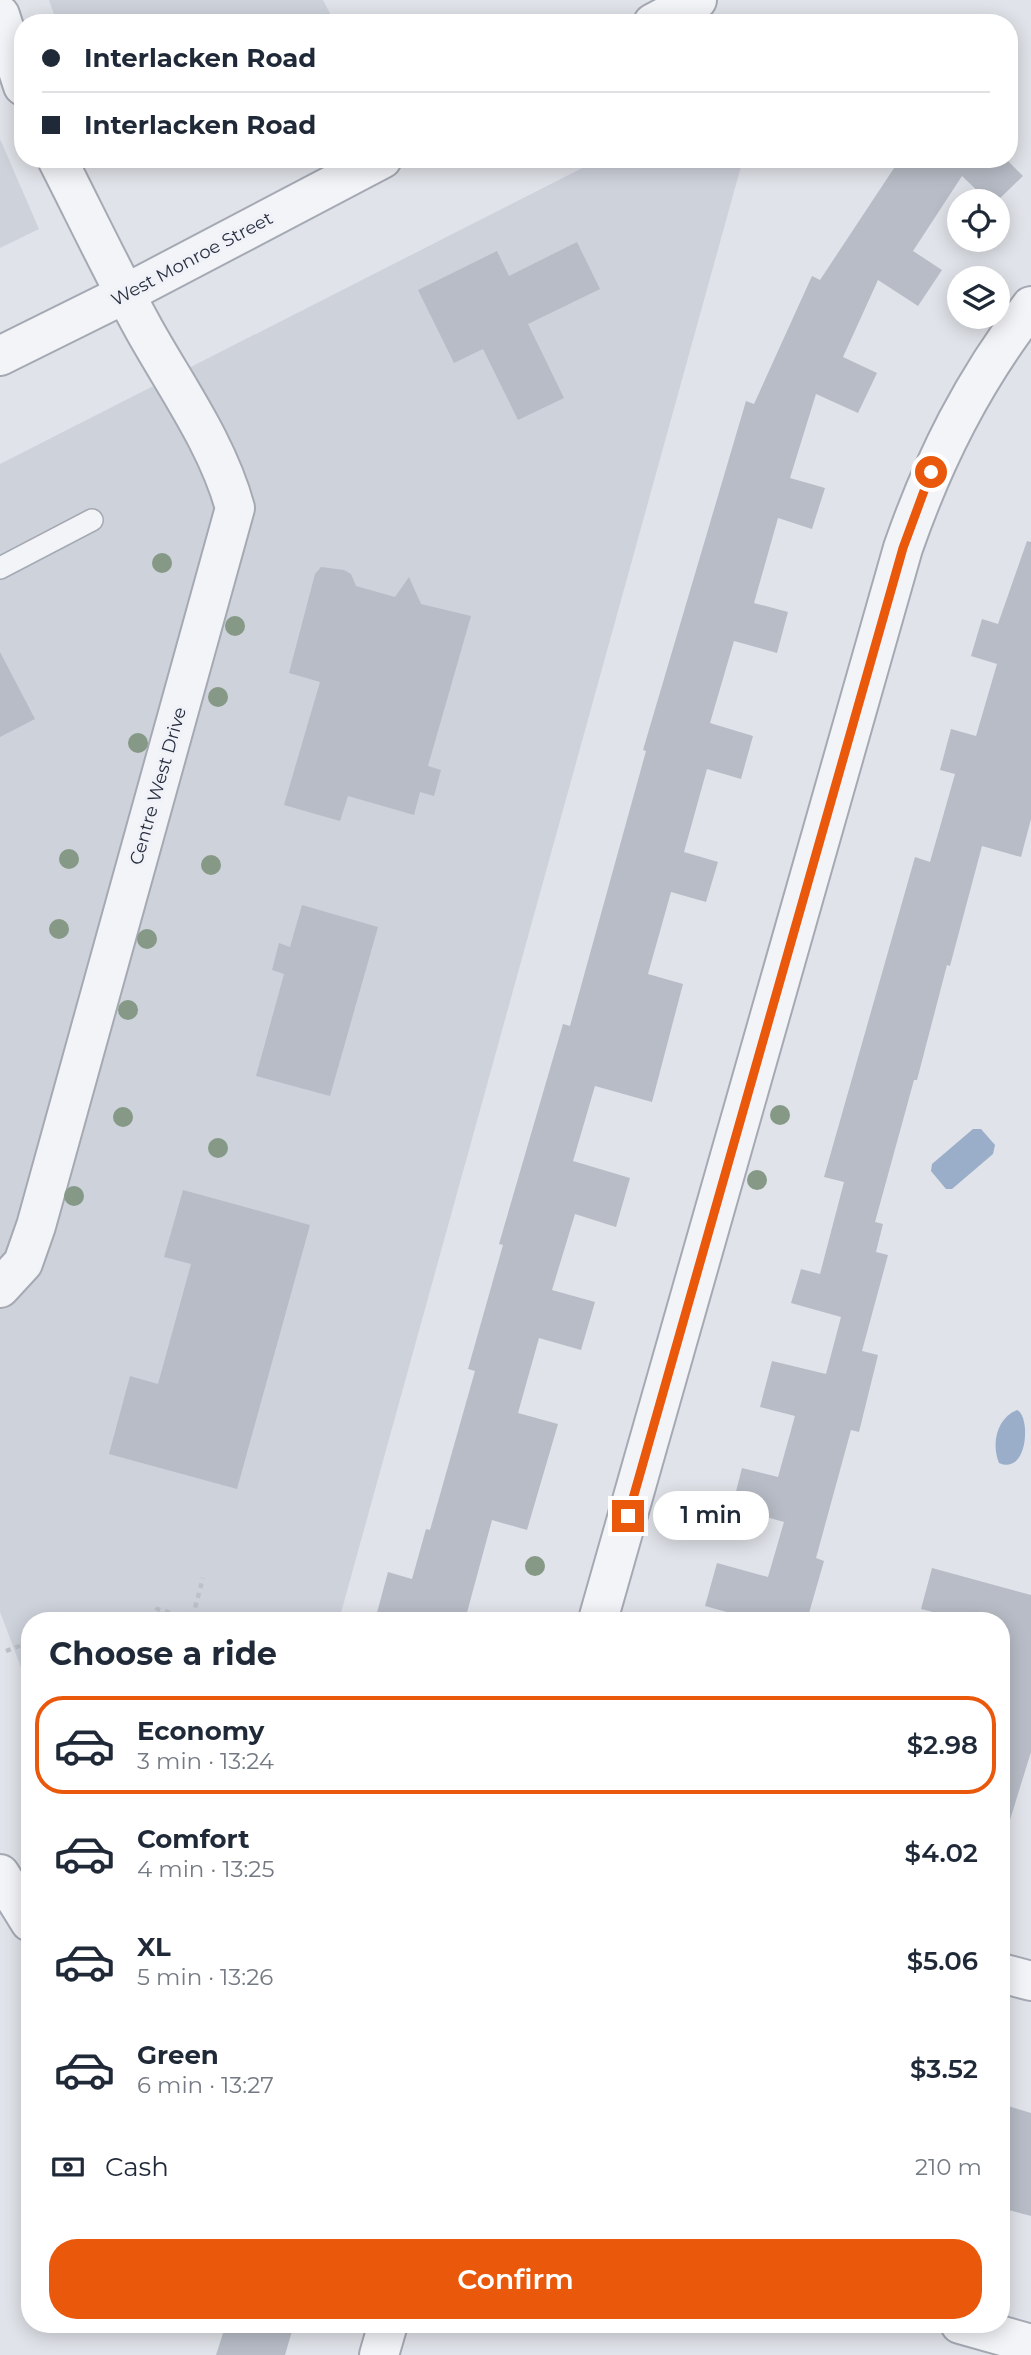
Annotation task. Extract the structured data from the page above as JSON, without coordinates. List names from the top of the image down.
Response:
{
  "streets": {
    "street": ["West Monroe Street", "Centre West Drive"]
  },
  "crossings": [
    ["West Monroe Street", "Centre West Drive"]
  ],
  "page": {
    "banner": ["Interlacken Road", "Interlacken Road"],
    "bubble": "1 min",
    "heading": "Choose a ride",
    "list": [
      {
        "name": "Economy",
        "note": "3 min · 13:24",
        "value": "$2.98"
      },
      {
        "name": "Comfort",
        "note": "4 min · 13:25",
        "value": "$4.02"
      },
      {
        "name": "XL",
        "note": "5 min · 13:26",
        "value": "$5.06"
      },
      {
        "name": "Green",
        "note": "6 min · 13:27",
        "value": "$3.52"
      }
    ],
    "pay": ["Cash", "210 m"],
    "buttons": "Confirm"
  }
}
